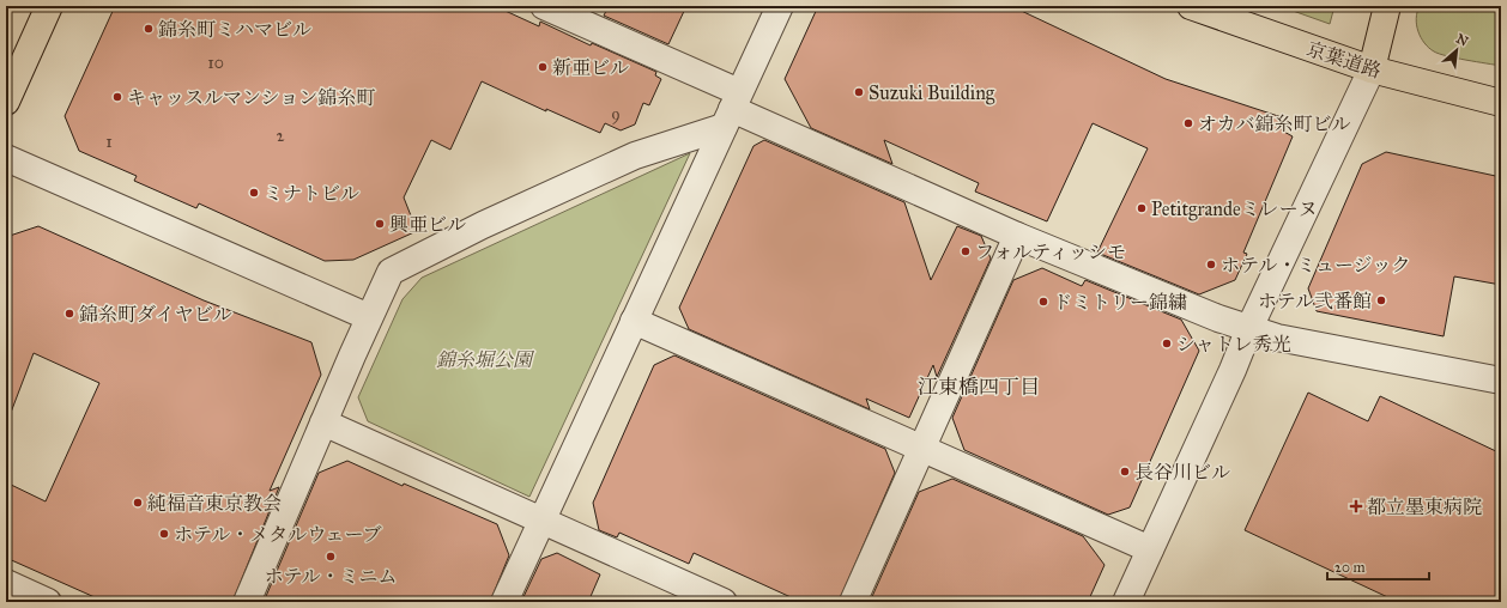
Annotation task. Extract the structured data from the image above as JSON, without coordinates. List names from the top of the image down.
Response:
{
  "streets": {
    "main road": ["京葉道路"]
  },
  "districts": ["江東橋四丁目"],
  "parks": ["錦糸堀公園"],
  "places": {
    "other": [
      "錦糸町ミハマビル",
      "新亜ビル",
      "Suzuki Building",
      "キャッスルマンション錦糸町",
      "オカバ錦糸町ビル",
      "ミナトビル",
      "Petitgrandeミレーヌ",
      "興亜ビル",
      "フォルティッシモ",
      "ホテル・ミュージック",
      "ホテル弐番館",
      "ドミトリー錦繍",
      "錦糸町ダイヤビル",
      "シャトレ秀光",
      "長谷川ビル",
      "純福音東京教会",
      "ホテル・メタルウェーブ",
      "ホテル・ミニム"
    ],
    "health": ["都立墨東病院"]
  },
  "house_numbers": [
    "10",
    "9",
    "2",
    "1"
  ],
  "scale_bar": "20 m",
  "north": "top right"
}
